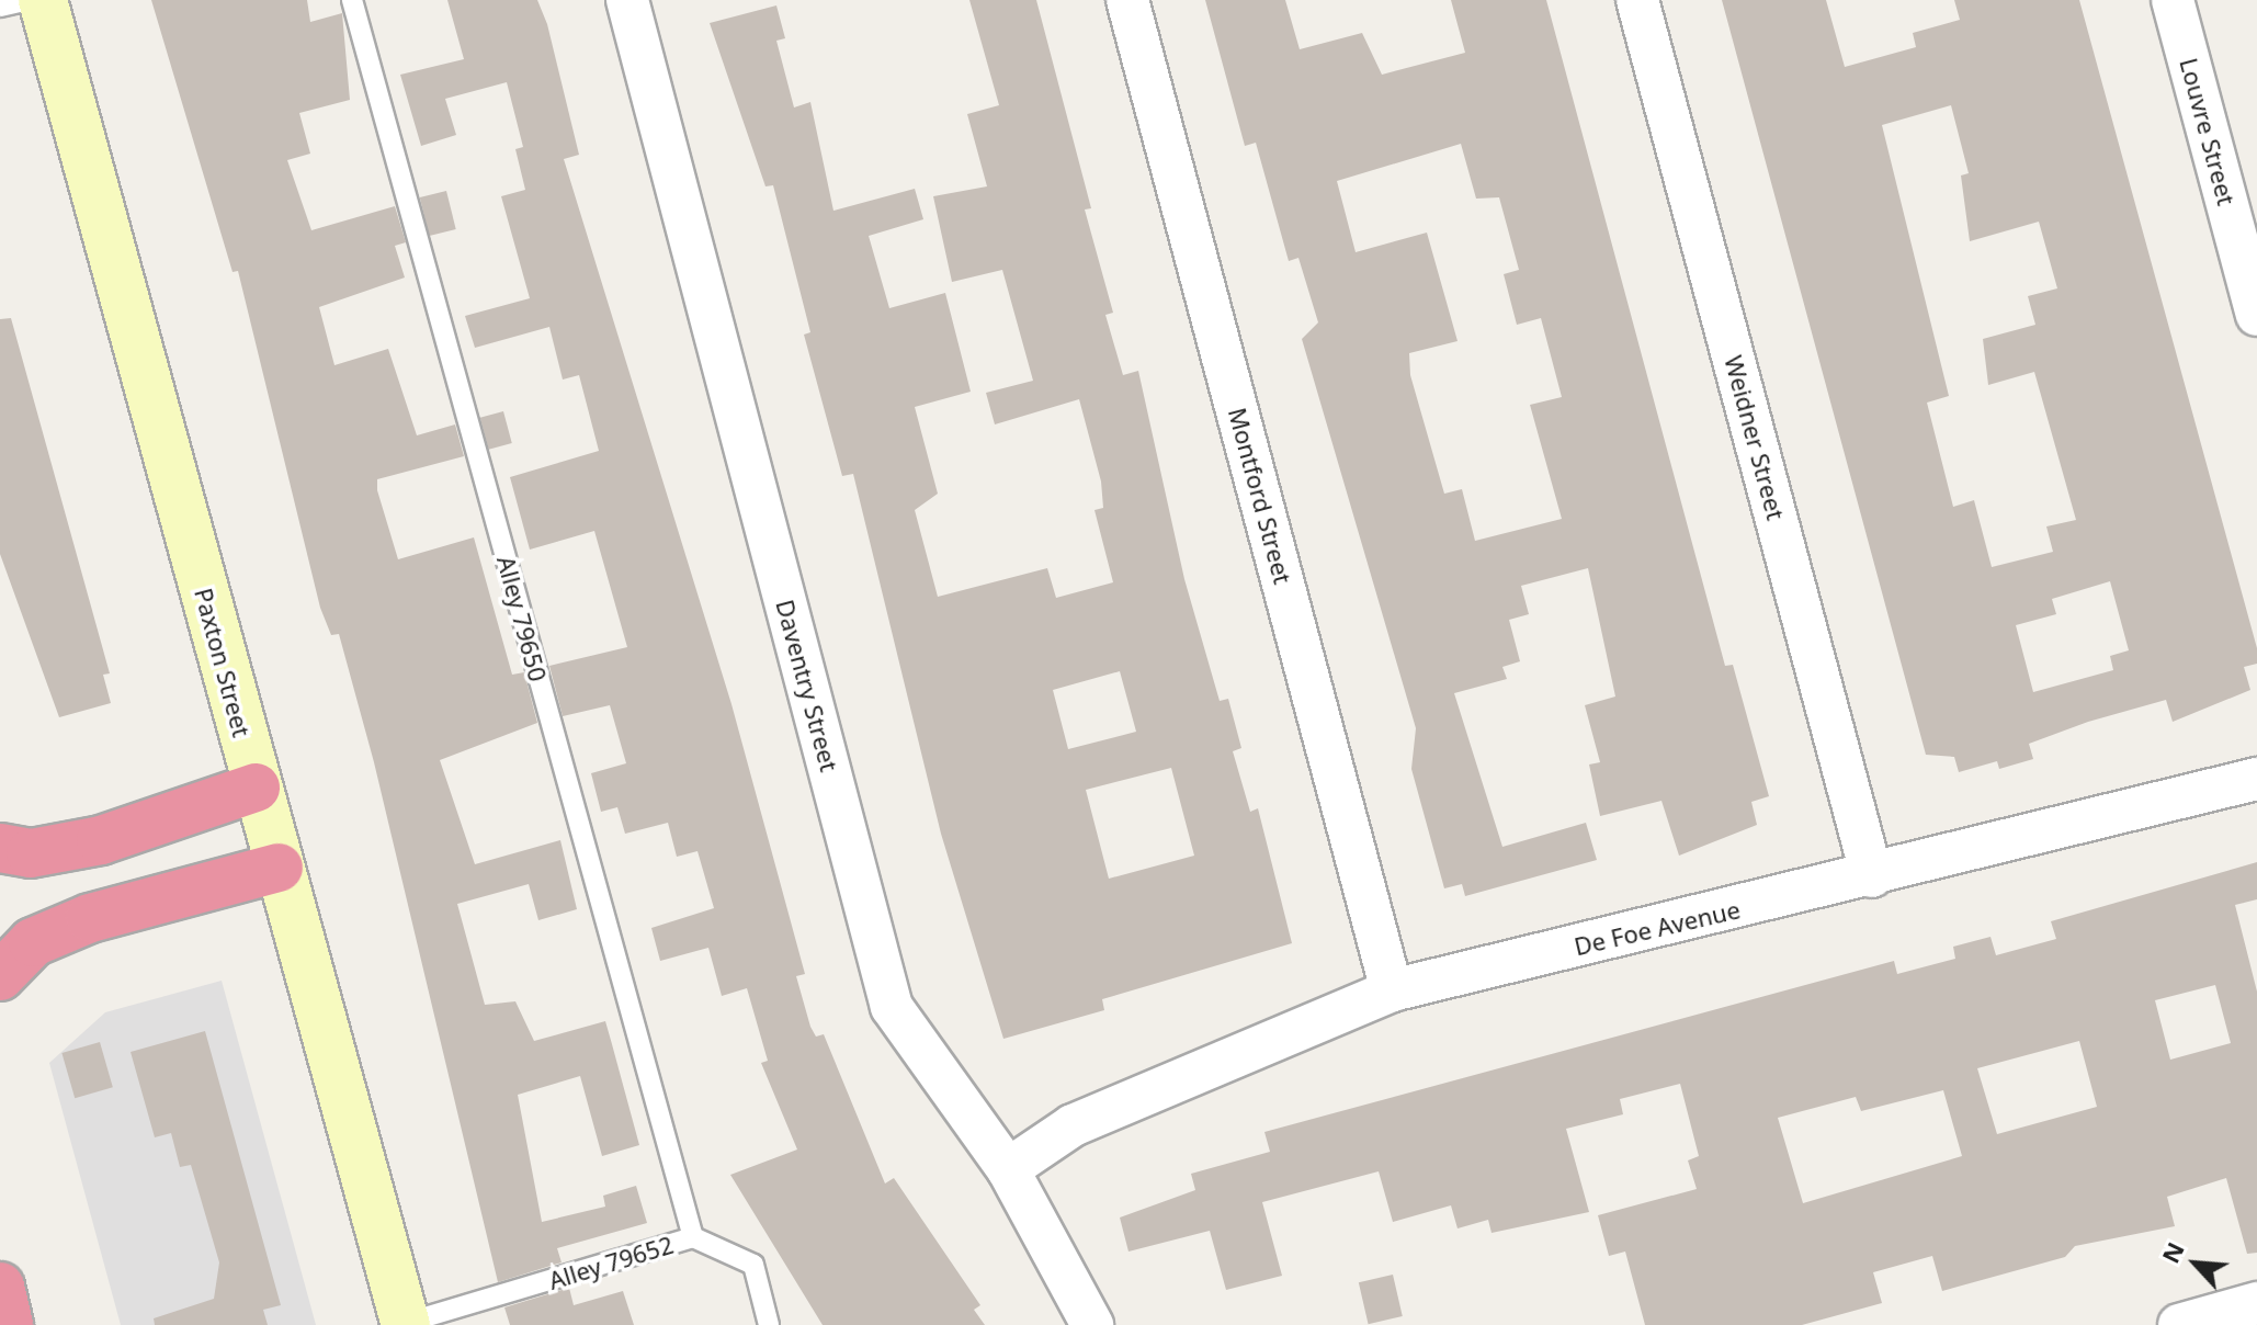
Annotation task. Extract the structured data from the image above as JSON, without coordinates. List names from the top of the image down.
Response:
{
  "streets": {
    "main road": ["Paxton Street"],
    "street": [
      "Louvre Street",
      "Weidner Street",
      "Montford Street",
      "Daventry Street",
      "De Foe Avenue"
    ],
    "lane": ["Alley 79650", "Alley 79652"]
  },
  "crossings": [
    ["Weidner Street", "De Foe Avenue"],
    ["Montford Street", "De Foe Avenue"],
    ["Alley 79650", "Alley 79652"],
    ["Paxton Street", "Alley 79652"],
    ["Daventry Street", "De Foe Avenue"]
  ],
  "north": "top left"
}
